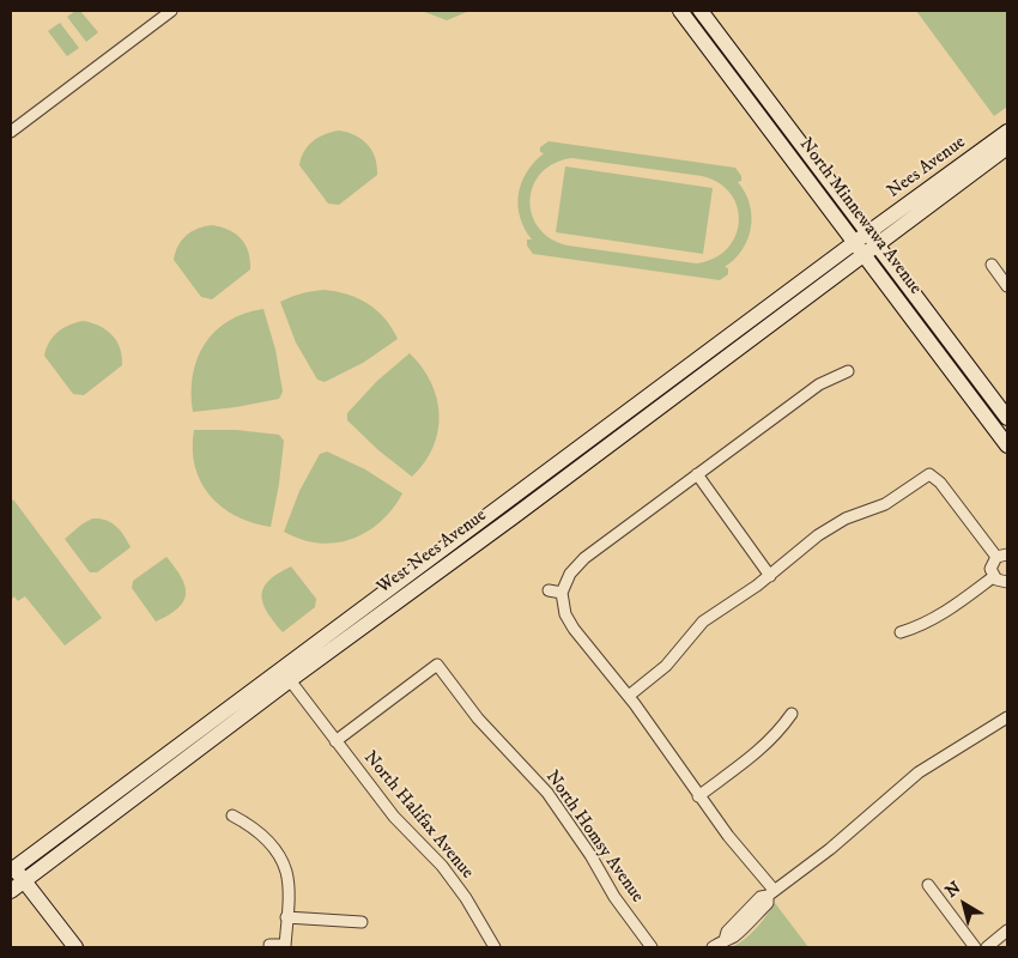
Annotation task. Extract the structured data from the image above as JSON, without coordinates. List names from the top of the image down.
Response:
{
  "streets": {
    "main road": ["Nees Avenue", "North Minnewawa Avenue", "West Nees Avenue"],
    "street": ["North Halifax Avenue", "North Homsy Avenue"]
  },
  "crossings": [
    ["Nees Avenue", "North Minnewawa Avenue"],
    ["Nees Avenue", "West Nees Avenue"],
    ["North Minnewawa Avenue", "West Nees Avenue"],
    ["West Nees Avenue", "North Halifax Avenue"],
    ["North Halifax Avenue", "North Homsy Avenue"]
  ],
  "north": "top left"
}
